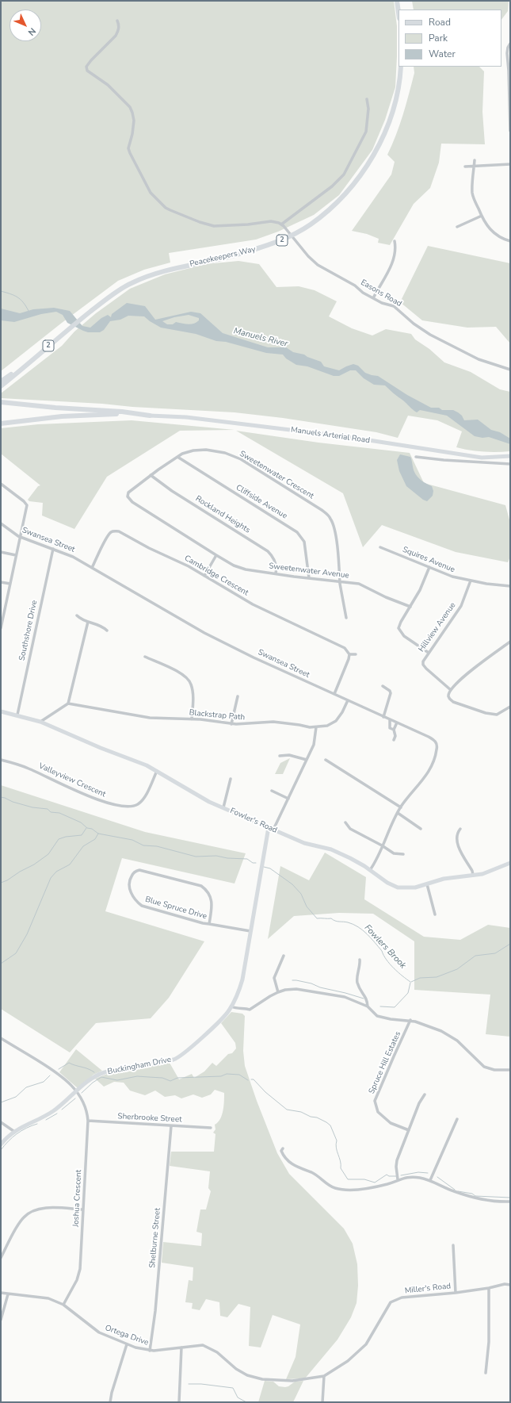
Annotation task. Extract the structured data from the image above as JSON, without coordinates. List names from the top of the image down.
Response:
{
  "streets": {
    "highway": ["2", "Peacekeepers Way"],
    "street": [
      "Easons Road",
      "Manuels Arterial Road",
      "Sweetenwater Crescent",
      "Cliffside Avenue",
      "Rockland Heights",
      "Swansea Street",
      "Squires Avenue",
      "Sweetenwater Avenue",
      "Cambridge Crescent",
      "Hillview Avenue",
      "Southshore Drive",
      "Blackstrap Path",
      "Valleyview Crescent",
      "Fowler's Road",
      "Blue Spruce Drive",
      "Spruce Hill Estates",
      "Buckingham Drive",
      "Sherbrooke Street",
      "Joshua Crescent",
      "Shelburne Street",
      "Miller's Road",
      "Ortega Drive"
    ]
  },
  "crossings": [
    ["Sweetenwater Crescent", "Cliffside Avenue"],
    ["Sweetenwater Crescent", "Rockland Heights"],
    ["Sweetenwater Crescent", "Sweetenwater Avenue"],
    ["Cliffside Avenue", "Sweetenwater Avenue"],
    ["Rockland Heights", "Sweetenwater Avenue"],
    ["Swansea Street", "Cambridge Crescent"],
    ["Swansea Street", "Southshore Drive"],
    ["Swansea Street", "Blackstrap Path"],
    ["Swansea Street", "Fowler's Road"],
    ["Squires Avenue", "Hillview Avenue"],
    ["Southshore Drive", "Fowler's Road"],
    ["Valleyview Crescent", "Fowler's Road"],
    ["Fowler's Road", "Buckingham Drive"],
    ["Blue Spruce Drive", "Buckingham Drive"],
    ["Buckingham Drive", "Joshua Crescent"],
    ["Sherbrooke Street", "Joshua Crescent"],
    ["Sherbrooke Street", "Shelburne Street"],
    ["Joshua Crescent", "Ortega Drive"],
    ["Shelburne Street", "Ortega Drive"],
    ["Miller's Road", "Ortega Drive"]
  ],
  "water": ["Manuels River", "Fowlers Brook"],
  "legend": ["Road", "Park", "Water"],
  "north": "bottom right"
}
